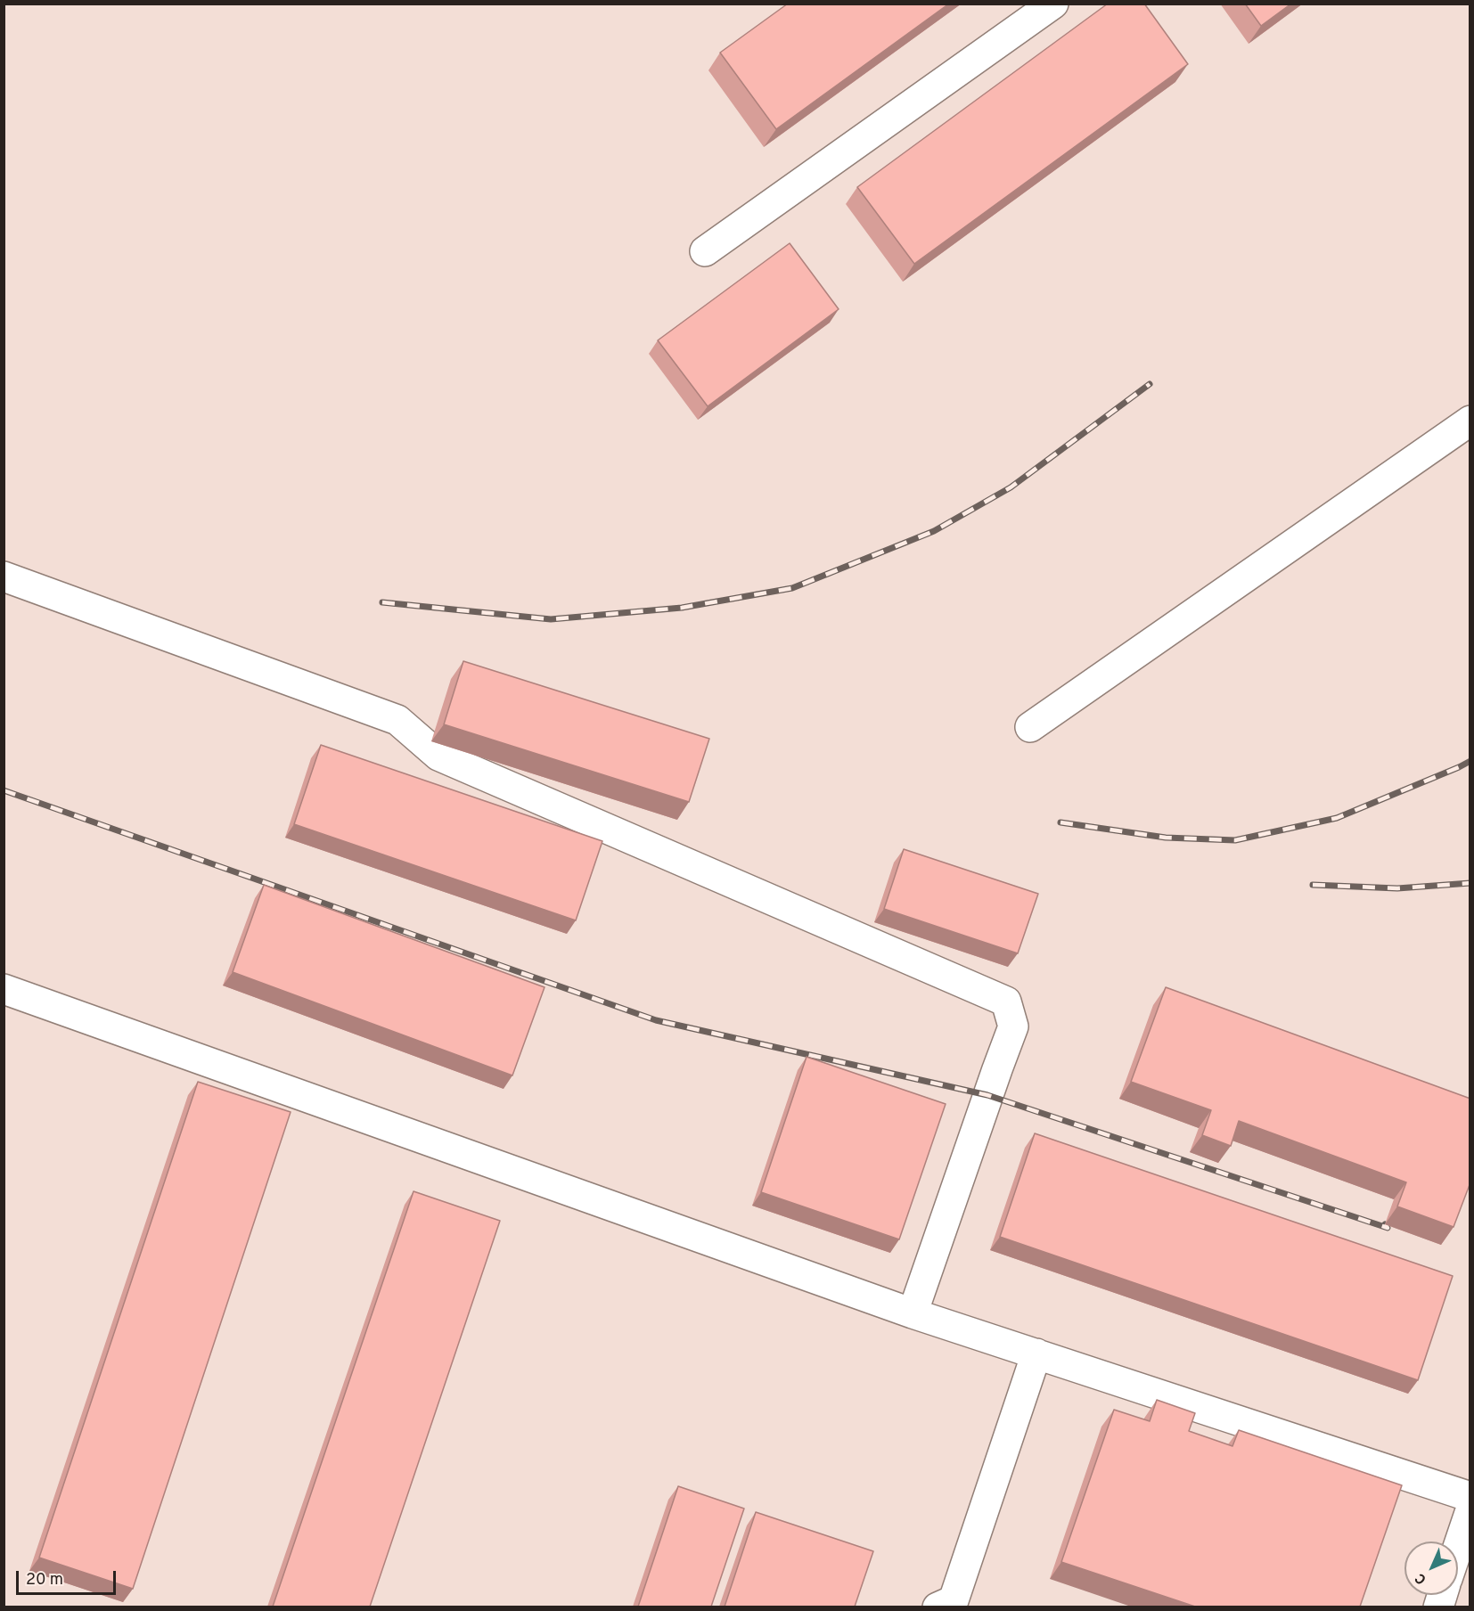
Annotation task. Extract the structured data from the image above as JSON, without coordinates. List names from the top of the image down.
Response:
{
  "scale_bar": "20 m",
  "north": "bottom left"
}
